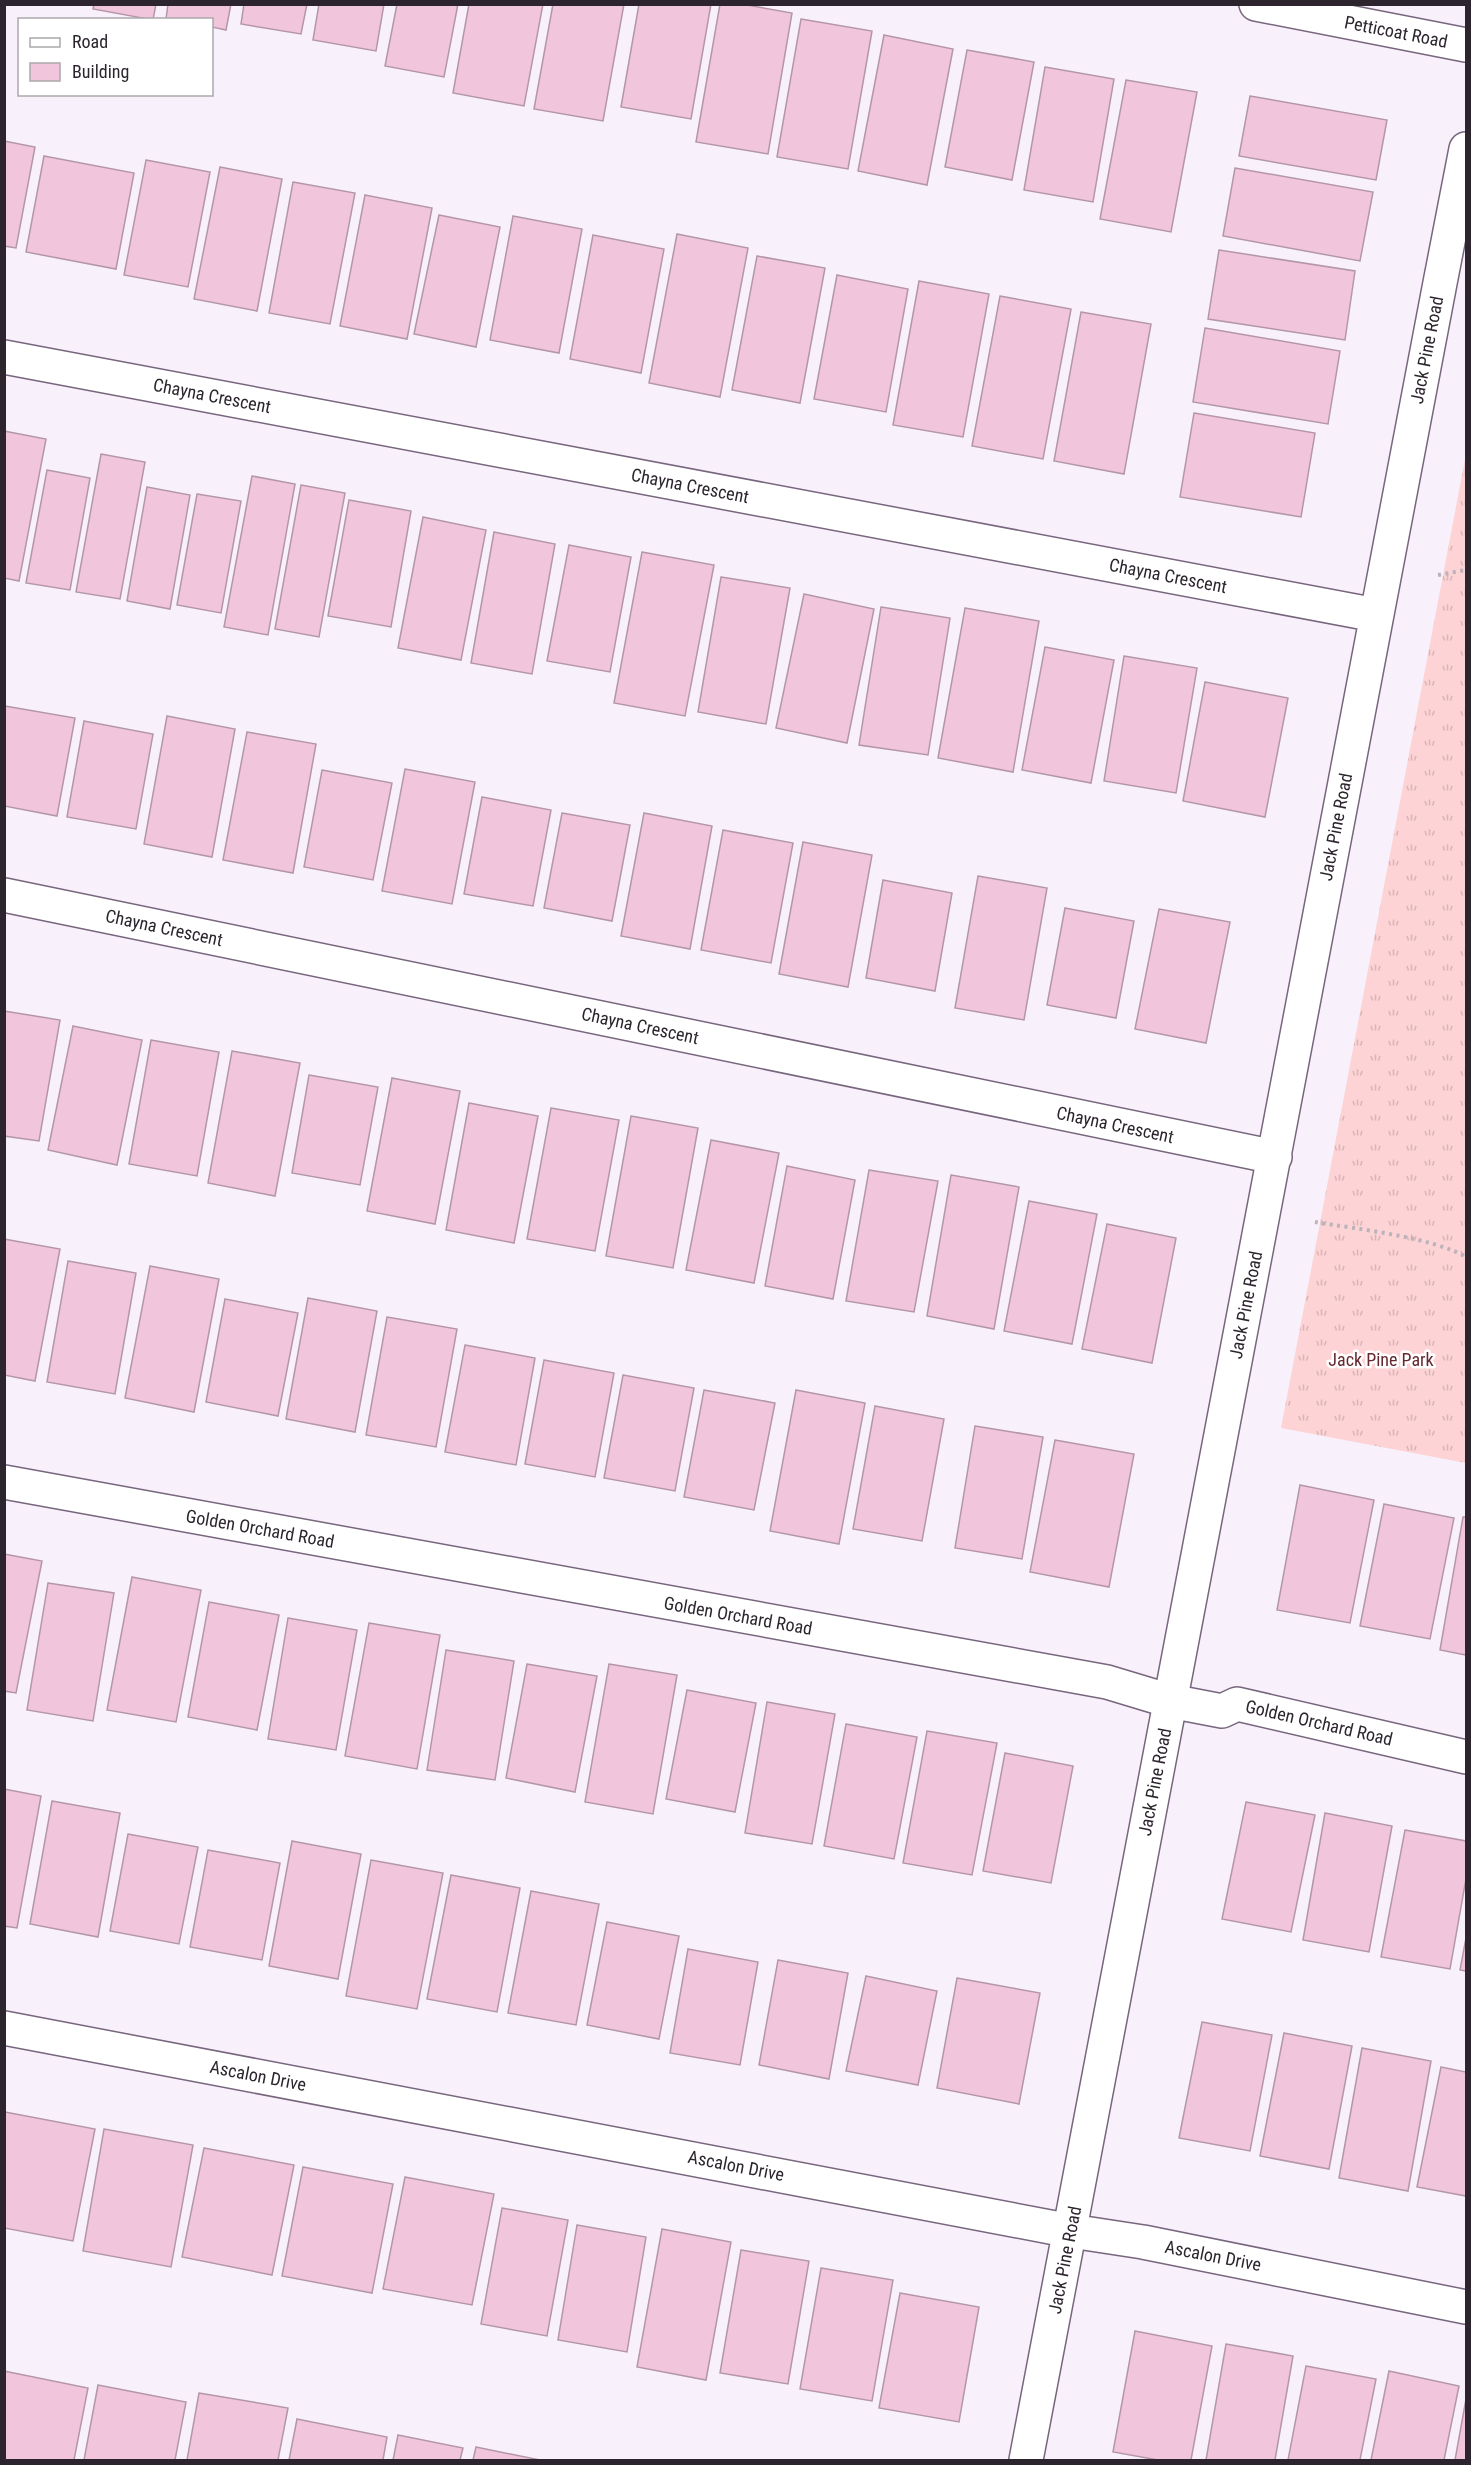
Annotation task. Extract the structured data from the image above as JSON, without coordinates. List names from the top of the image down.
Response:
{
  "streets": {
    "street": [
      "Petticoat Road",
      "Jack Pine Road",
      "Chayna Crescent",
      "Golden Orchard Road",
      "Ascalon Drive"
    ]
  },
  "crossings": [
    ["Jack Pine Road", "Chayna Crescent"],
    ["Jack Pine Road", "Golden Orchard Road"],
    ["Jack Pine Road", "Ascalon Drive"]
  ],
  "parks": ["Jack Pine Park"],
  "legend": ["Road", "Building"]
}
